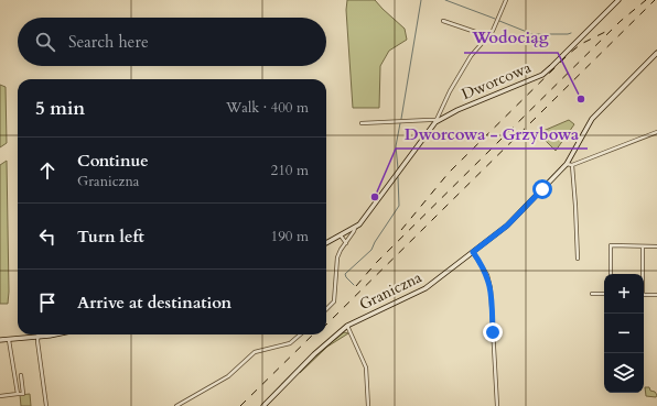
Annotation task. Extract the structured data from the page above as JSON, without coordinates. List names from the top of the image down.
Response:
{
  "streets": {
    "street": ["Dworcowa", "Graniczna"]
  },
  "places": ["Wodociąg", "Dworcowa - Grzybowa"],
  "page": {
    "search": "Search here",
    "heading": ["5 min", "Walk · 400 m"],
    "list": [
      ["Continue", "Graniczna", "210 m"],
      ["Turn left", "190 m"],
      "Arrive at destination"
    ],
    "map_buttons": ["+", "−"]
  }
}
